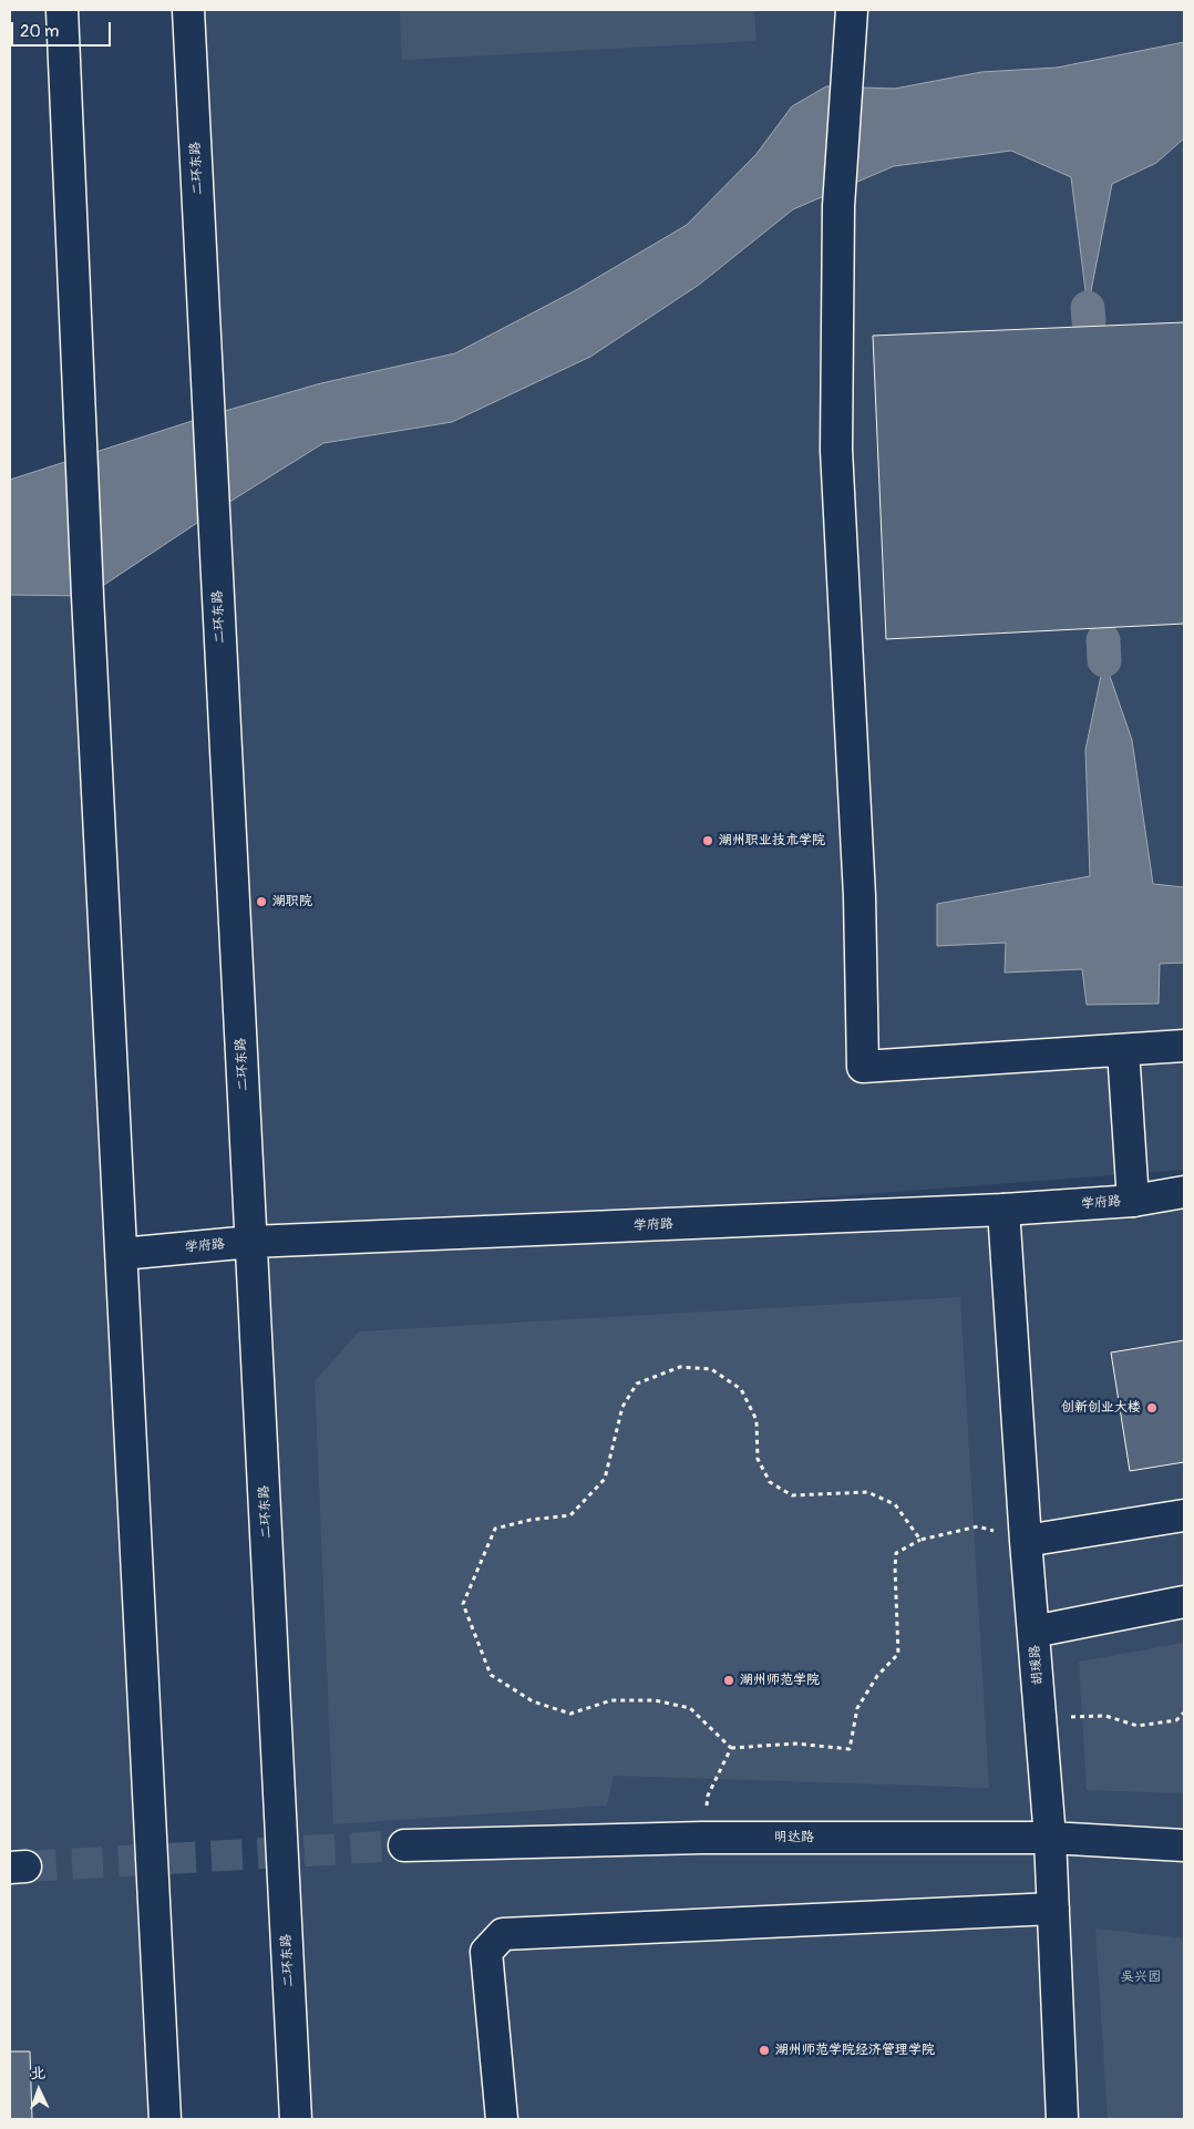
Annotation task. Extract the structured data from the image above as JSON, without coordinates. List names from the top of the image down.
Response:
{
  "streets": {
    "main road": [
      "二环东路",
      "学府路",
      "胡瑗路",
      "明达路"
    ]
  },
  "crossings": [
    ["二环东路", "学府路"],
    ["学府路", "胡瑗路"],
    ["胡瑗路", "明达路"]
  ],
  "parks": ["吴兴园"],
  "places": [
    "湖州职业技术学院",
    "湖职院",
    "创新创业大楼",
    "湖州师范学院",
    "湖州师范学院经济管理学院"
  ],
  "scale_bar": "20 m",
  "north": "top"
}
